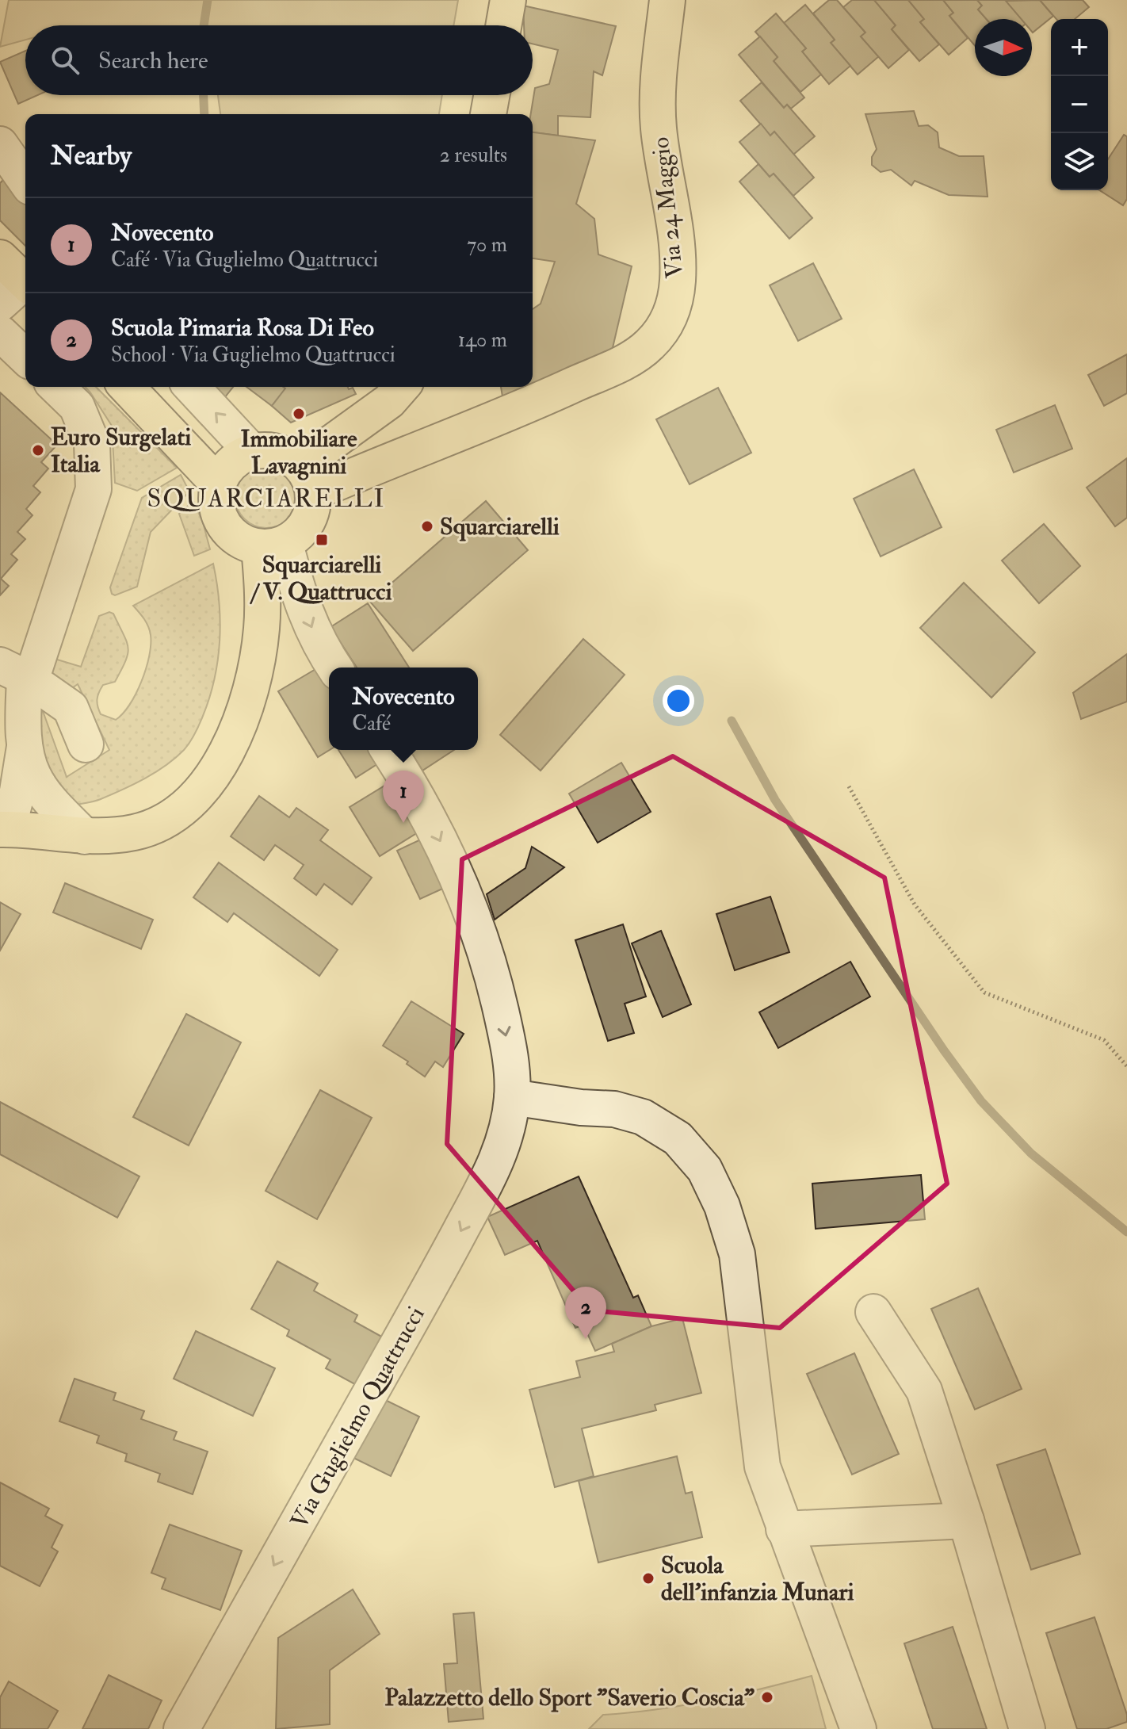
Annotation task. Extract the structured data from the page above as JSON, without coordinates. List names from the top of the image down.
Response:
{
  "streets": {
    "main road": ["Via 24 Maggio"],
    "street": ["Via Guglielmo Quattrucci"]
  },
  "one_way": ["Via Guglielmo Quattrucci"],
  "districts": ["SQUARCIARELLI"],
  "places": {
    "other": [
      "Immobiliare Lavagnini",
      "Euro Surgelati Italia",
      "Squarciarelli",
      "Scuola dell'infanzia Munari",
      "Palazzetto dello Sport \"Saverio Coscia\""
    ],
    "transit": ["Squarciarelli / V. Quattrucci"]
  },
  "north": "right",
  "page": {
    "map_buttons": ["+", "−"],
    "search": "Search here",
    "heading": ["Nearby", "2 results"],
    "list": [
      {
        "mark": "1",
        "name": "Novecento",
        "note": "Café · Via Guglielmo Quattrucci",
        "value": "70 m"
      },
      {
        "mark": "2",
        "name": "Scuola Pimaria Rosa Di Feo",
        "note": "School · Via Guglielmo Quattrucci",
        "value": "140 m"
      }
    ],
    "popup": ["Novecento", "Café"],
    "pins": ["1", "2"]
  }
}
